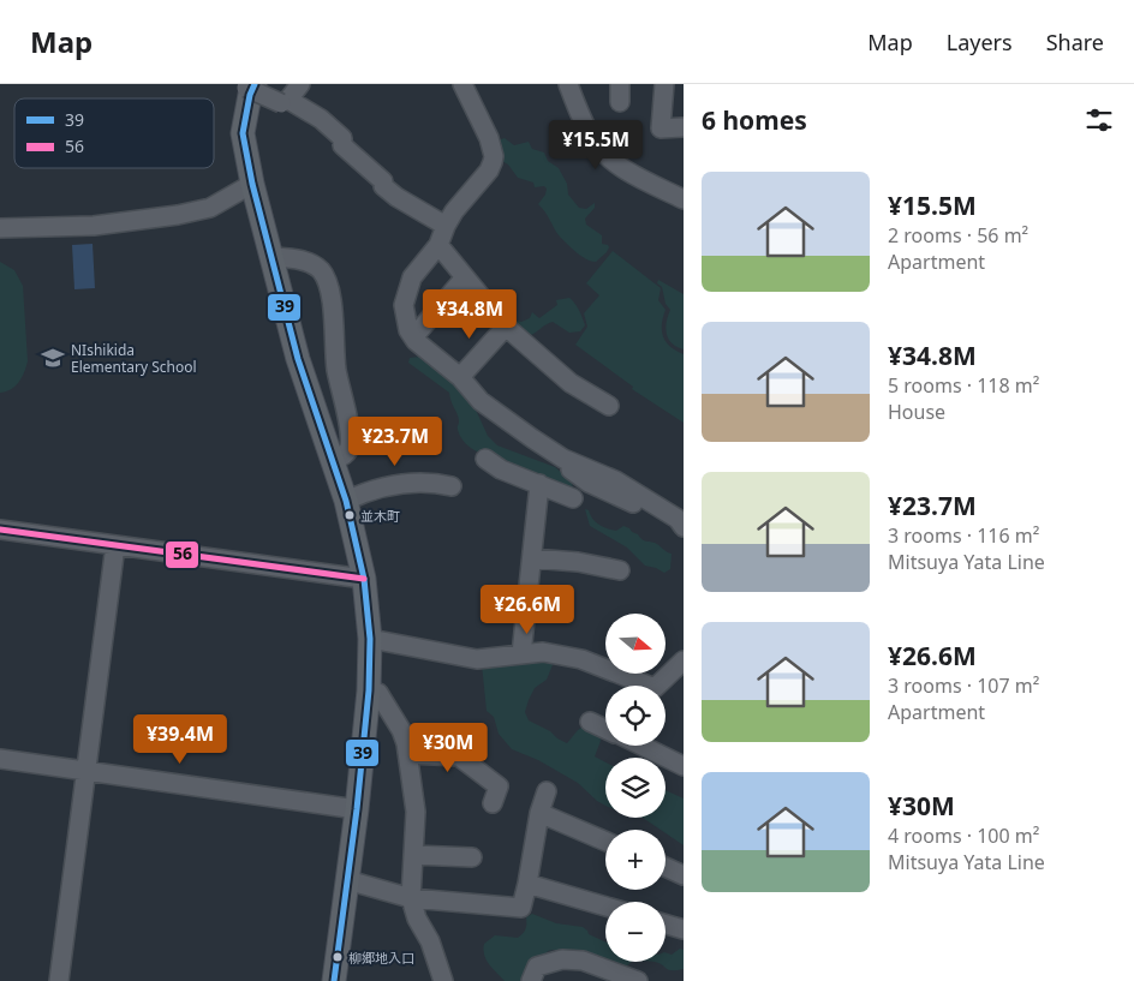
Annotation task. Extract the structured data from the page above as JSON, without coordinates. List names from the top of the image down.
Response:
{
  "places": {
    "school or university": ["NIshikida Elementary School"],
    "other": ["並木町", "柳郷地入口"]
  },
  "lines": ["transit line 39", "transit line 56"],
  "legend": ["39", "56"],
  "north": "right",
  "page": {
    "header": "Map",
    "nav": ["Map", "Layers", "Share"],
    "heading": "6 homes",
    "price": [
      "¥15.5M",
      "¥34.8M",
      "¥23.7M",
      "¥26.6M",
      "¥39.4M",
      "¥30M"
    ],
    "list": [
      {
        "name": "¥15.5M",
        "note": "2 rooms · 56 m² · Apartment"
      },
      {
        "name": "¥34.8M",
        "note": "5 rooms · 118 m² · House"
      },
      {
        "name": "¥23.7M",
        "note": "3 rooms · 116 m² · Mitsuya Yata Line"
      },
      {
        "name": "¥26.6M",
        "note": "3 rooms · 107 m² · Apartment"
      },
      {
        "name": "¥30M",
        "note": "4 rooms · 100 m² · Mitsuya Yata Line"
      }
    ],
    "map_buttons": ["+", "−"]
  }
}
